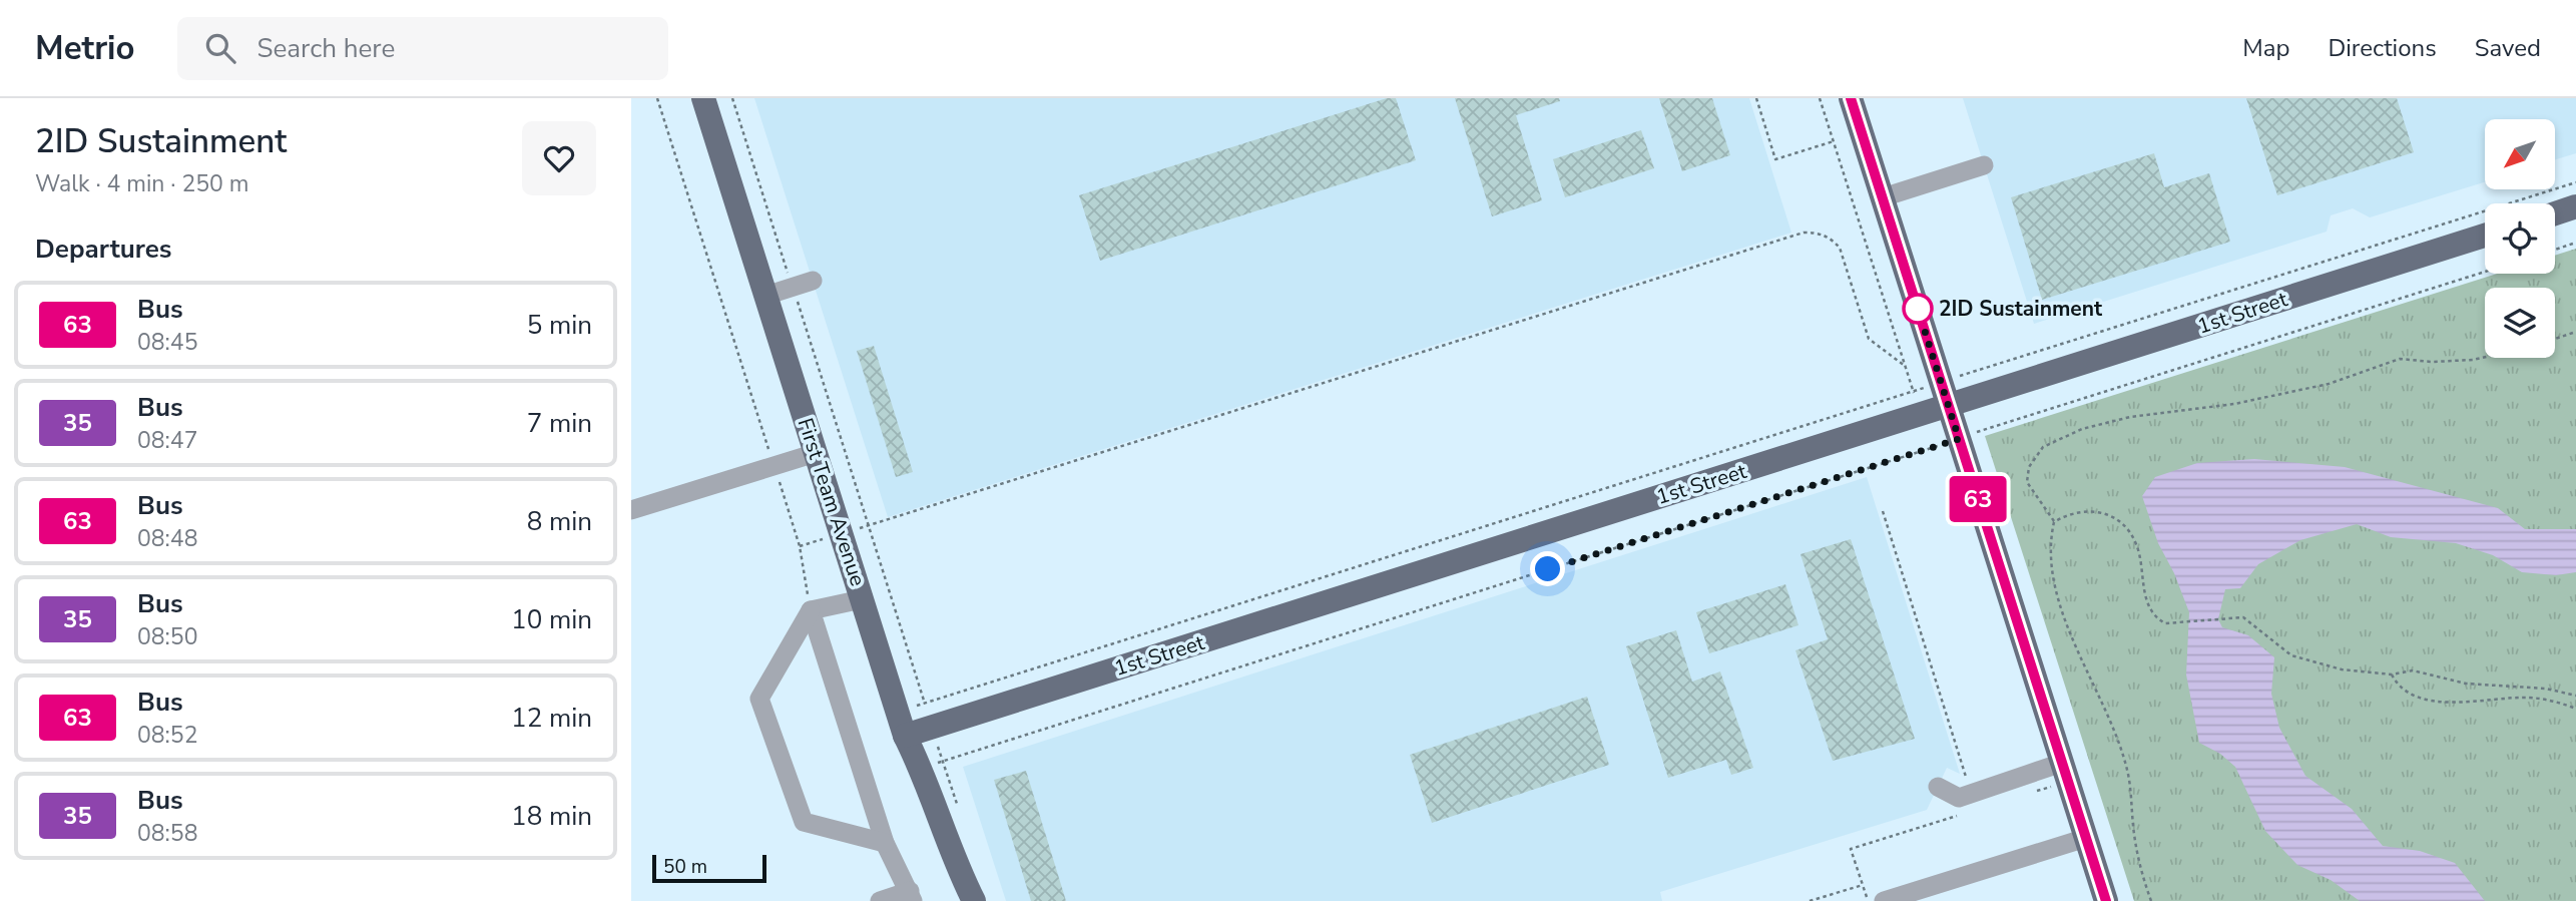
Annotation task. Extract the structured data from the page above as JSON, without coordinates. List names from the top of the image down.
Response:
{
  "streets": {
    "main road": ["1st Street", "First Team Avenue"]
  },
  "crossings": [
    ["1st Street", "First Team Avenue"]
  ],
  "places": ["2ID Sustainment"],
  "lines": ["bus line 63"],
  "scale_bar": "50 m",
  "north": "bottom left",
  "page": {
    "header": "Metrio",
    "search": "Search here",
    "nav": ["Map", "Directions", "Saved"],
    "heading": [
      ["2ID Sustainment", "Walk · 4 min · 250 m"],
      "Departures"
    ],
    "on_map": "63",
    "list": [
      {
        "mark": "63",
        "name": "Bus",
        "note": "08:45",
        "value": "5 min"
      },
      {
        "mark": "35",
        "name": "Bus",
        "note": "08:47",
        "value": "7 min"
      },
      {
        "mark": "63",
        "name": "Bus",
        "note": "08:48",
        "value": "8 min"
      },
      {
        "mark": "35",
        "name": "Bus",
        "note": "08:50",
        "value": "10 min"
      },
      {
        "mark": "63",
        "name": "Bus",
        "note": "08:52",
        "value": "12 min"
      },
      {
        "mark": "35",
        "name": "Bus",
        "note": "08:58",
        "value": "18 min"
      }
    ],
    "scale": "50 m"
  }
}
